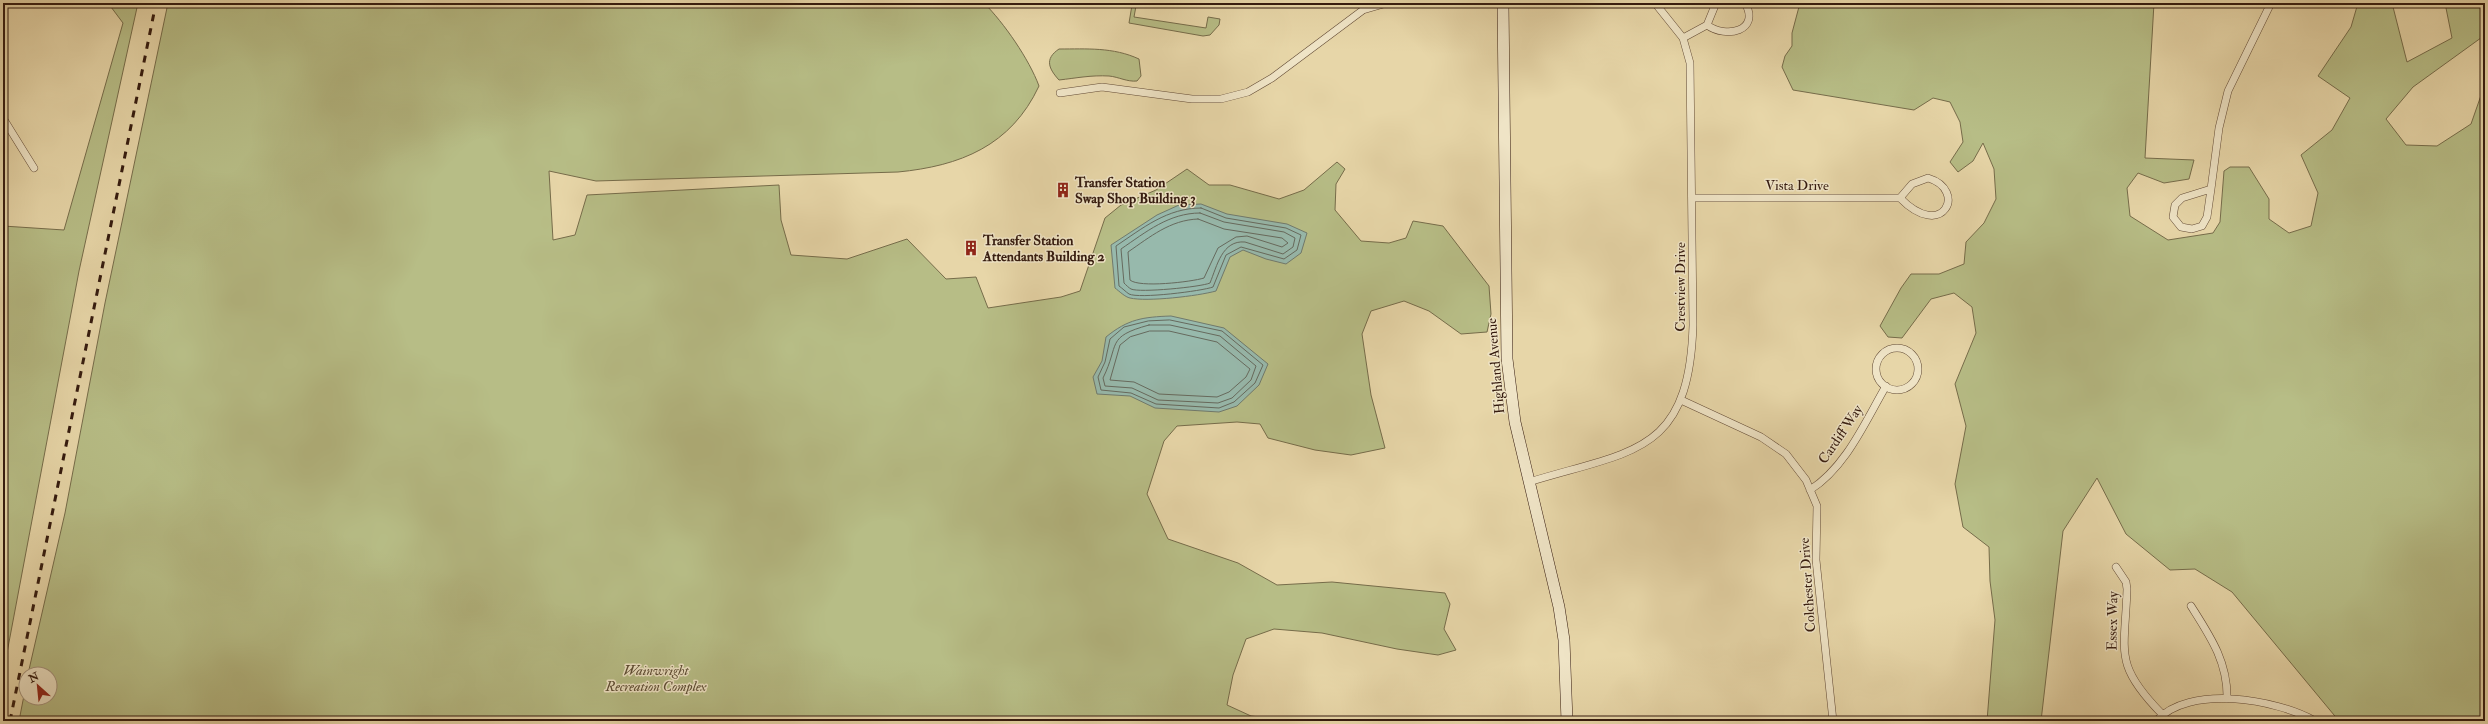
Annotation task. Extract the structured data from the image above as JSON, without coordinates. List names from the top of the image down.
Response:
{
  "streets": {
    "street": [
      "Vista Drive",
      "Crestview Drive",
      "Highland Avenue",
      "Cardiff Way",
      "Colchester Drive",
      "Essex Way"
    ]
  },
  "crossings": [
    ["Vista Drive", "Crestview Drive"],
    ["Crestview Drive", "Highland Avenue"],
    ["Crestview Drive", "Colchester Drive"],
    ["Cardiff Way", "Colchester Drive"]
  ],
  "parks": ["Wainwright Recreation Complex"],
  "places": {
    "building": ["Transfer Station Swap Shop Building 3", "Transfer Station Attendants Building 2"]
  },
  "north": "top left"
}
